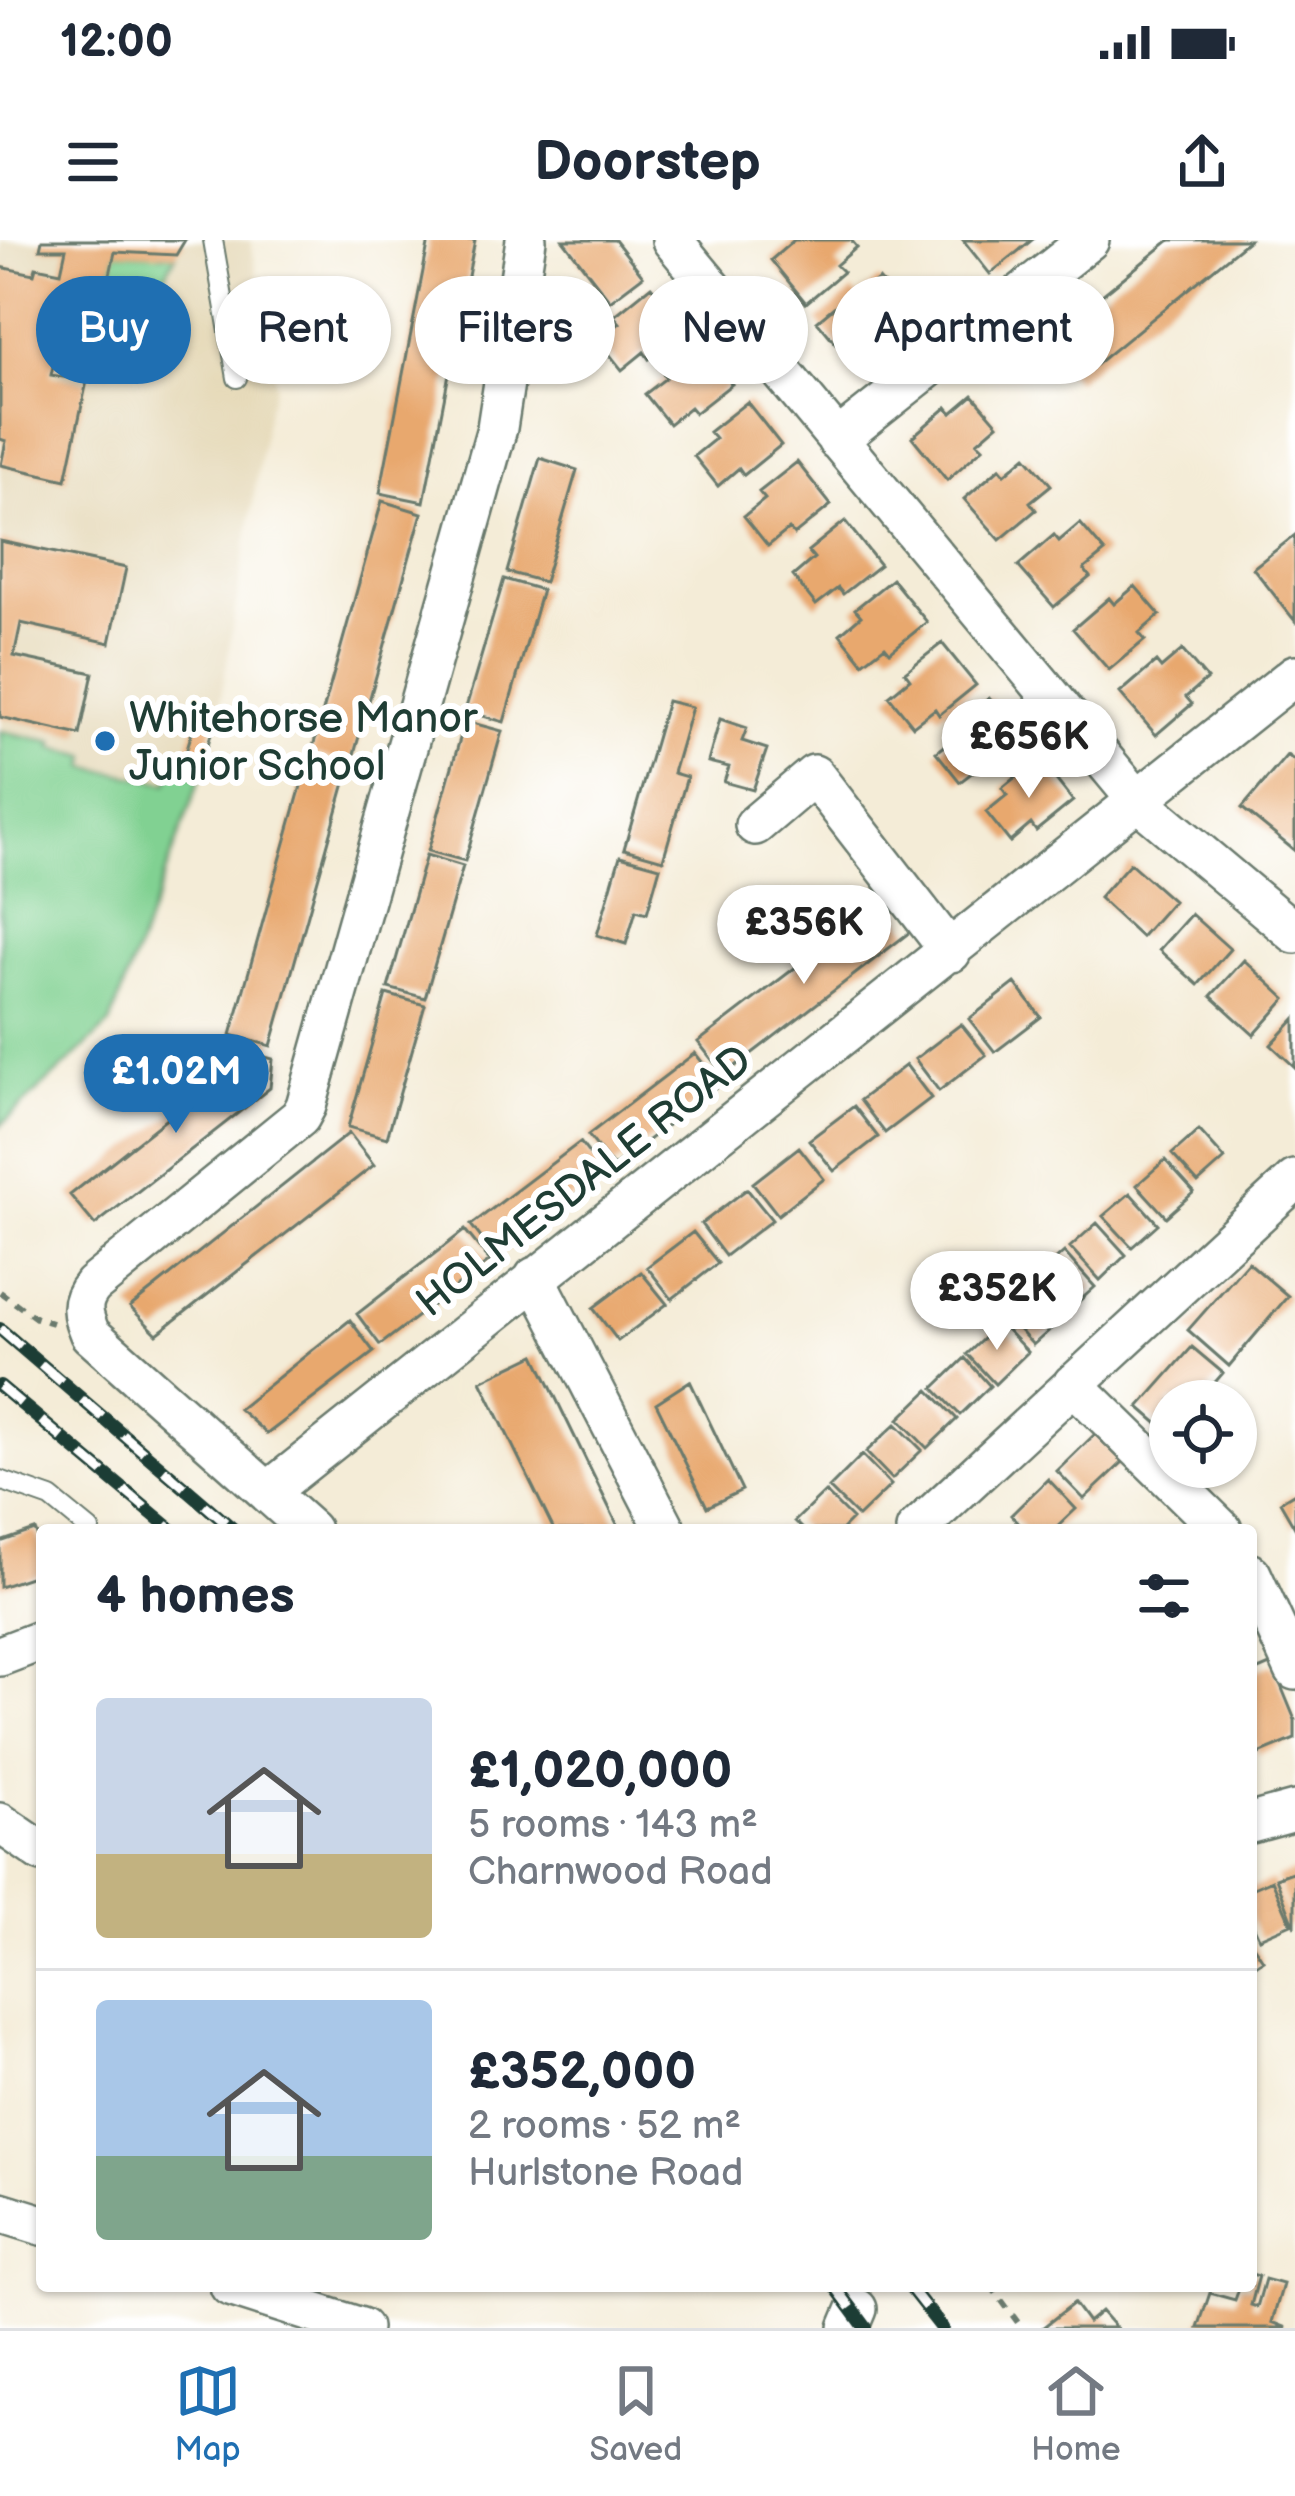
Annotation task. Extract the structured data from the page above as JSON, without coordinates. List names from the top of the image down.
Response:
{
  "streets": {
    "street": ["HOLMESDALE ROAD"]
  },
  "places": ["Whitehorse Manor Junior School"],
  "page": {
    "status": "12:00",
    "header": "Doorstep",
    "chip": [
      "Buy",
      "Rent",
      "Filters",
      "New",
      "Apartment"
    ],
    "price": [
      "£656K",
      "£356K",
      "£1.02M",
      "£352K"
    ],
    "heading": "4 homes",
    "list": [
      {
        "name": "£1,020,000",
        "note": "5 rooms · 143 m² · Charnwood Road"
      },
      {
        "name": "£352,000",
        "note": "2 rooms · 52 m² · Hurlstone Road"
      }
    ],
    "tabs": ["Map", "Saved", "Home"]
  }
}
